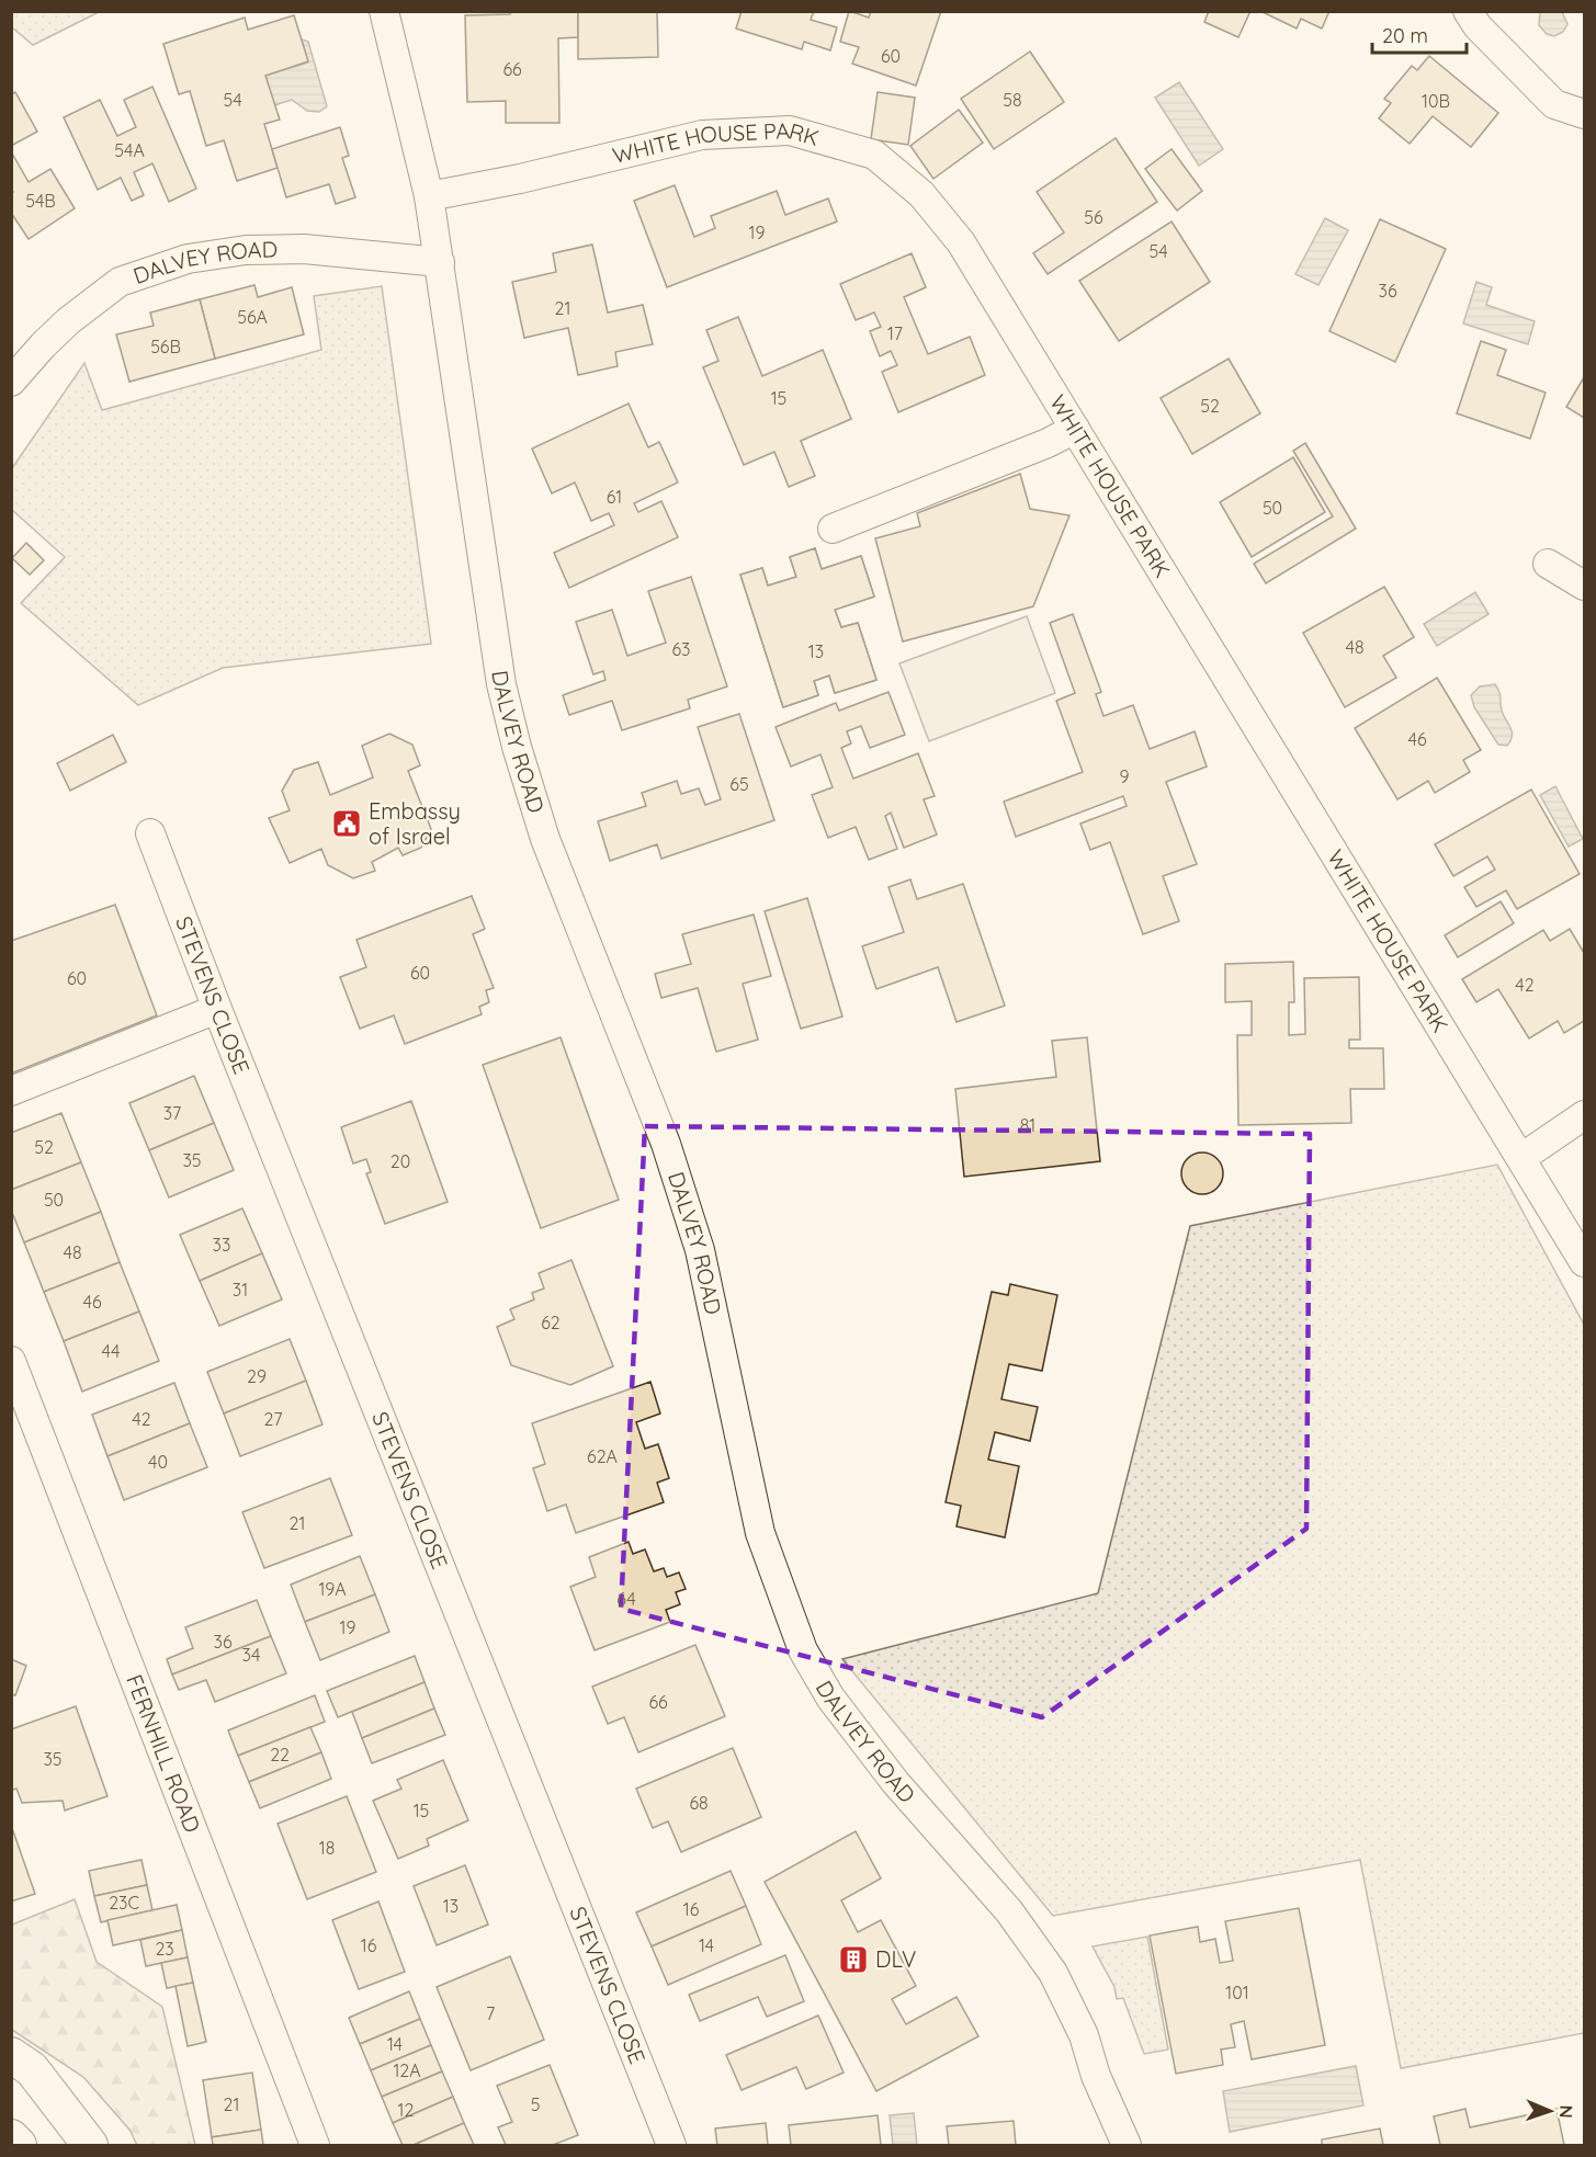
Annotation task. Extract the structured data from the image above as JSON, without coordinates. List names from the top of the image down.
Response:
{
  "streets": {
    "street": [
      "WHITE HOUSE PARK",
      "DALVEY ROAD",
      "STEVENS CLOSE",
      "FERNHILL ROAD"
    ]
  },
  "crossings": [
    ["WHITE HOUSE PARK", "DALVEY ROAD"]
  ],
  "places": {
    "public building": ["Embassy of Israel"],
    "building": ["DLV"]
  },
  "house_numbers": [
    "60",
    "66",
    "54",
    "58",
    "10B",
    "54A",
    "54B",
    "56",
    "19",
    "54",
    "36",
    "21",
    "56A",
    "17",
    "56B",
    "15",
    "52",
    "61",
    "50",
    "48",
    "63",
    "13",
    "46",
    "9",
    "65",
    "60",
    "60",
    "42",
    "37",
    "81",
    "52",
    "35",
    "20",
    "50",
    "33",
    "48",
    "31",
    "46",
    "62",
    "44",
    "29",
    "42",
    "27",
    "62A",
    "40",
    "21",
    "19A",
    "64",
    "19",
    "36",
    "34",
    "66",
    "22",
    "35",
    "68",
    "15",
    "18",
    "23C",
    "13",
    "16",
    "16",
    "14",
    "23",
    "101",
    "7",
    "14",
    "12A",
    "21",
    "5",
    "12"
  ],
  "scale_bar": "20 m",
  "north": "right"
}
